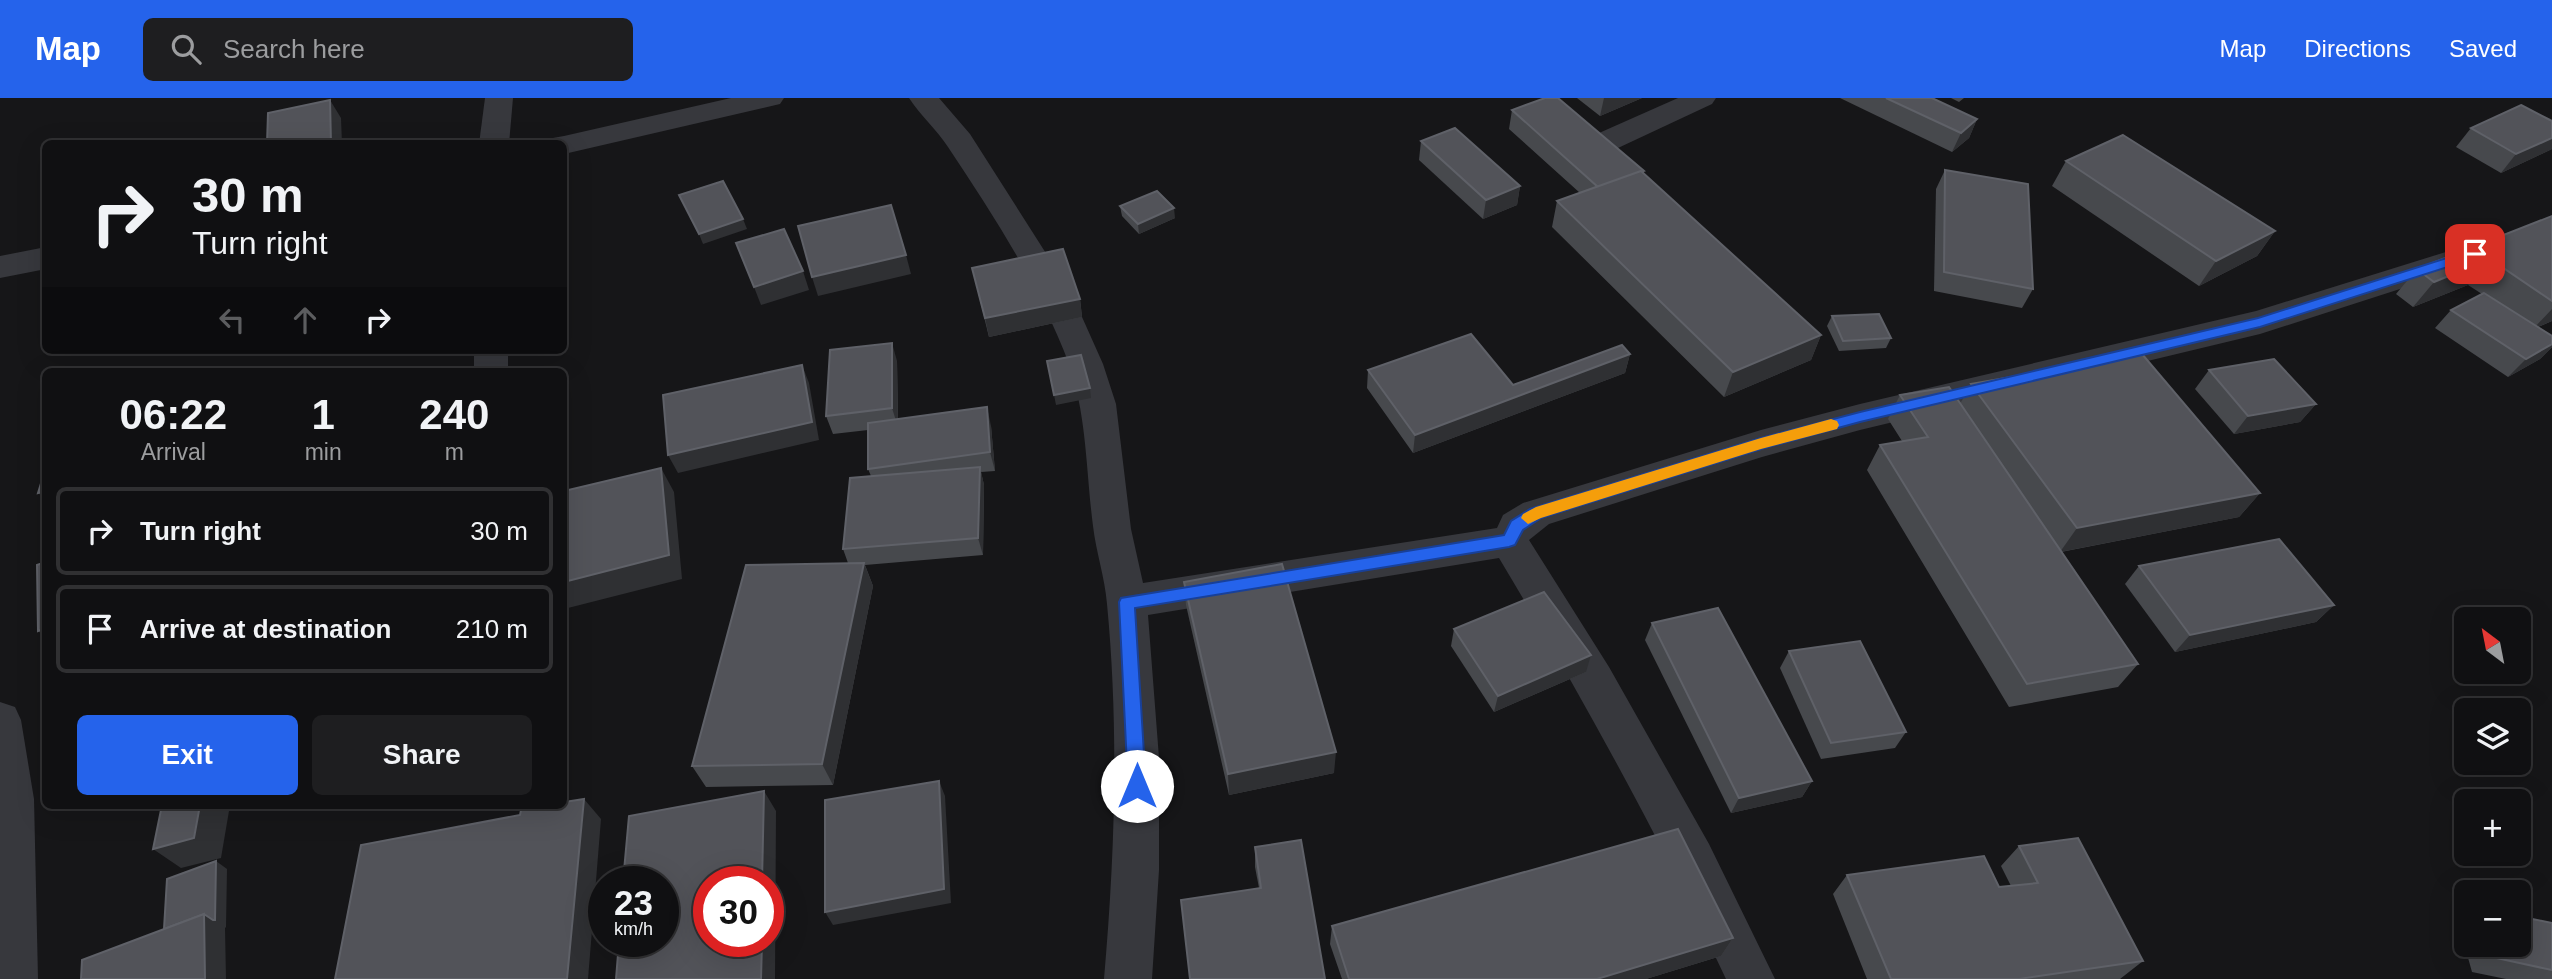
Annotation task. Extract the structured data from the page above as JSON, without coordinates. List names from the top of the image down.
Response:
{
  "north": "top left",
  "page": {
    "header": "Map",
    "search": "Search here",
    "nav": ["Map", "Directions", "Saved"],
    "turn": ["30 m", "Turn right"],
    "eta": [
      "06:22",
      "Arrival",
      "1",
      "min",
      "240",
      "m"
    ],
    "list": [
      {
        "name": "Turn right",
        "value": "30 m"
      },
      {
        "name": "Arrive at destination",
        "value": "210 m"
      }
    ],
    "map_buttons": ["+", "−"],
    "buttons": ["Exit", "Share"],
    "speed": "23 km/h",
    "limit": "30"
  }
}
